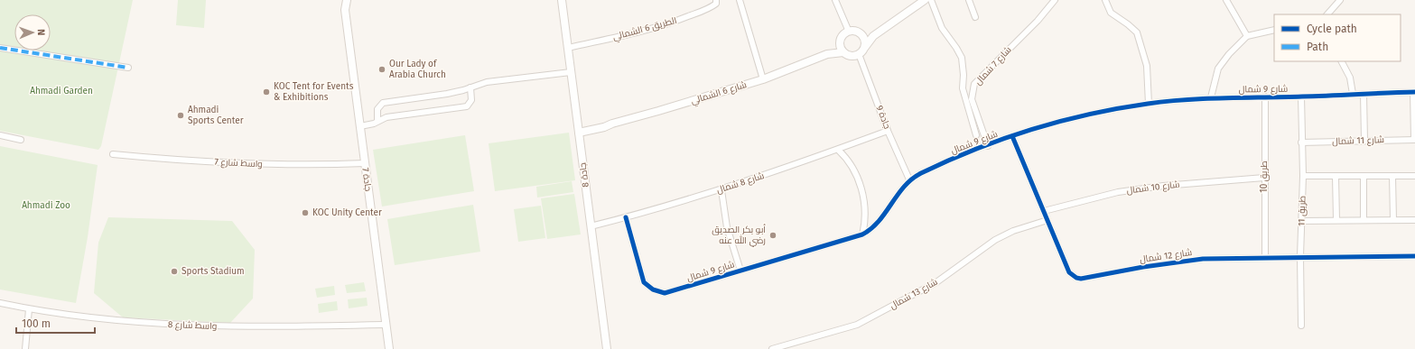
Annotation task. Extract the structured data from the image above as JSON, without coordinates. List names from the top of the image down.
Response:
{
  "streets": {
    "main road": ["شارع 6 الشمالي", "جادة 8", "جادة 7"],
    "street": [
      "الطريق 6 الشمالي",
      "شارع 7 شمال",
      "شارع 9 شمال",
      "جادة 9",
      "شارع 11 شمال",
      "واسط شارع 7",
      "طريق 10",
      "شارع 8 شمال",
      "شارع 10 شمال",
      "طريق 11",
      "شارع 12 شمال",
      "شارع 13 شمال",
      "واسط شارع 8"
    ]
  },
  "crossings": [
    ["الطريق 6 الشمالي", "جادة 8"],
    ["شارع 7 شمال", "شارع 9 شمال"],
    ["شارع 9 شمال", "جادة 9"],
    ["شارع 9 شمال", "شارع 11 شمال"],
    ["شارع 9 شمال", "طريق 10"],
    ["شارع 9 شمال", "شارع 8 شمال"],
    ["شارع 9 شمال", "طريق 11"],
    ["شارع 9 شمال", "شارع 12 شمال"],
    ["شارع 6 الشمالي", "جادة 9"],
    ["شارع 6 الشمالي", "جادة 8"],
    ["جادة 9", "شارع 8 شمال"],
    ["شارع 11 شمال", "طريق 11"],
    ["واسط شارع 7", "جادة 7"],
    ["جادة 8", "شارع 8 شمال"],
    ["طريق 10", "شارع 10 شمال"],
    ["طريق 10", "شارع 12 شمال"],
    ["جادة 7", "واسط شارع 8"],
    ["شارع 10 شمال", "شارع 12 شمال"],
    ["طريق 11", "شارع 12 شمال"],
    ["شارع 12 شمال", "شارع 13 شمال"]
  ],
  "parks": ["Ahmadi Garden", "Ahmadi Zoo"],
  "places": [
    "Our Lady of Arabia Church",
    "KOC Tent for Events & Exhibitions",
    "Ahmadi Sports Center",
    "KOC Unity Center",
    "أبو بكر الصديق رضي الله عنه",
    "Sports Stadium"
  ],
  "legend": ["Cycle path", "Path"],
  "scale_bar": "100 m",
  "north": "right"
}
